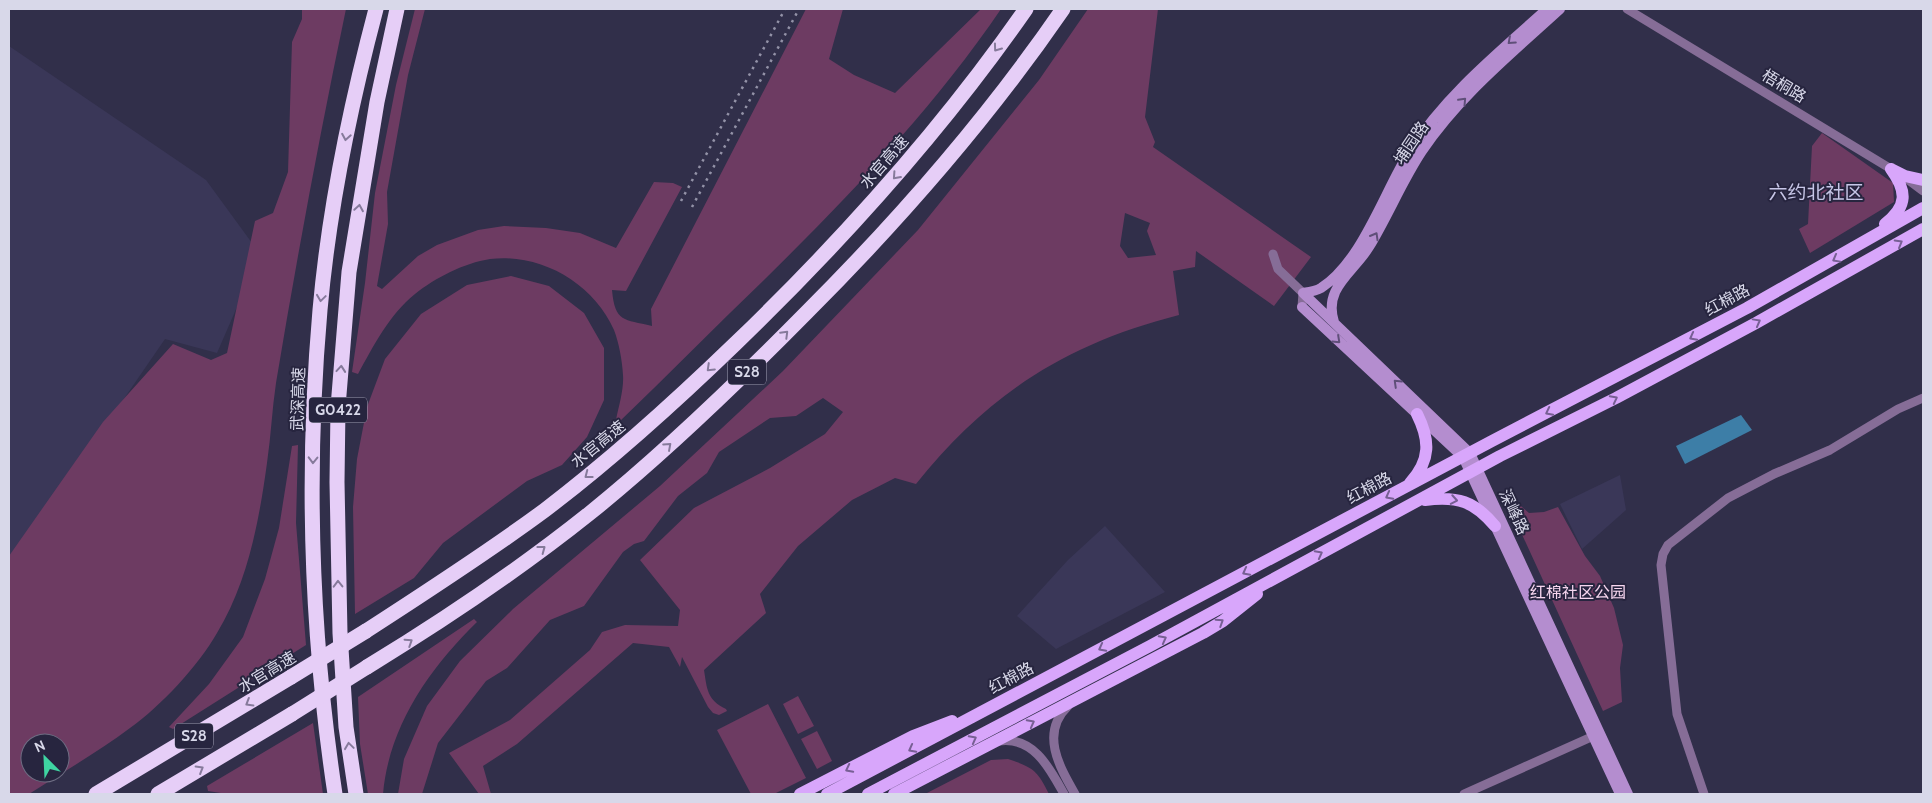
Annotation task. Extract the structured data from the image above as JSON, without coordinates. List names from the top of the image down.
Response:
{
  "streets": {
    "highway": [
      "水官高速",
      "S28",
      "武深高速",
      "G0422"
    ],
    "main road": ["红棉路"],
    "street": ["梧桐路", "埔园路", "深峰路"]
  },
  "crossings": [
    ["埔园路", "深峰路"],
    ["红棉路", "深峰路"]
  ],
  "districts": ["六约北社区"],
  "parks": ["红棉社区公园"],
  "north": "top left"
}
